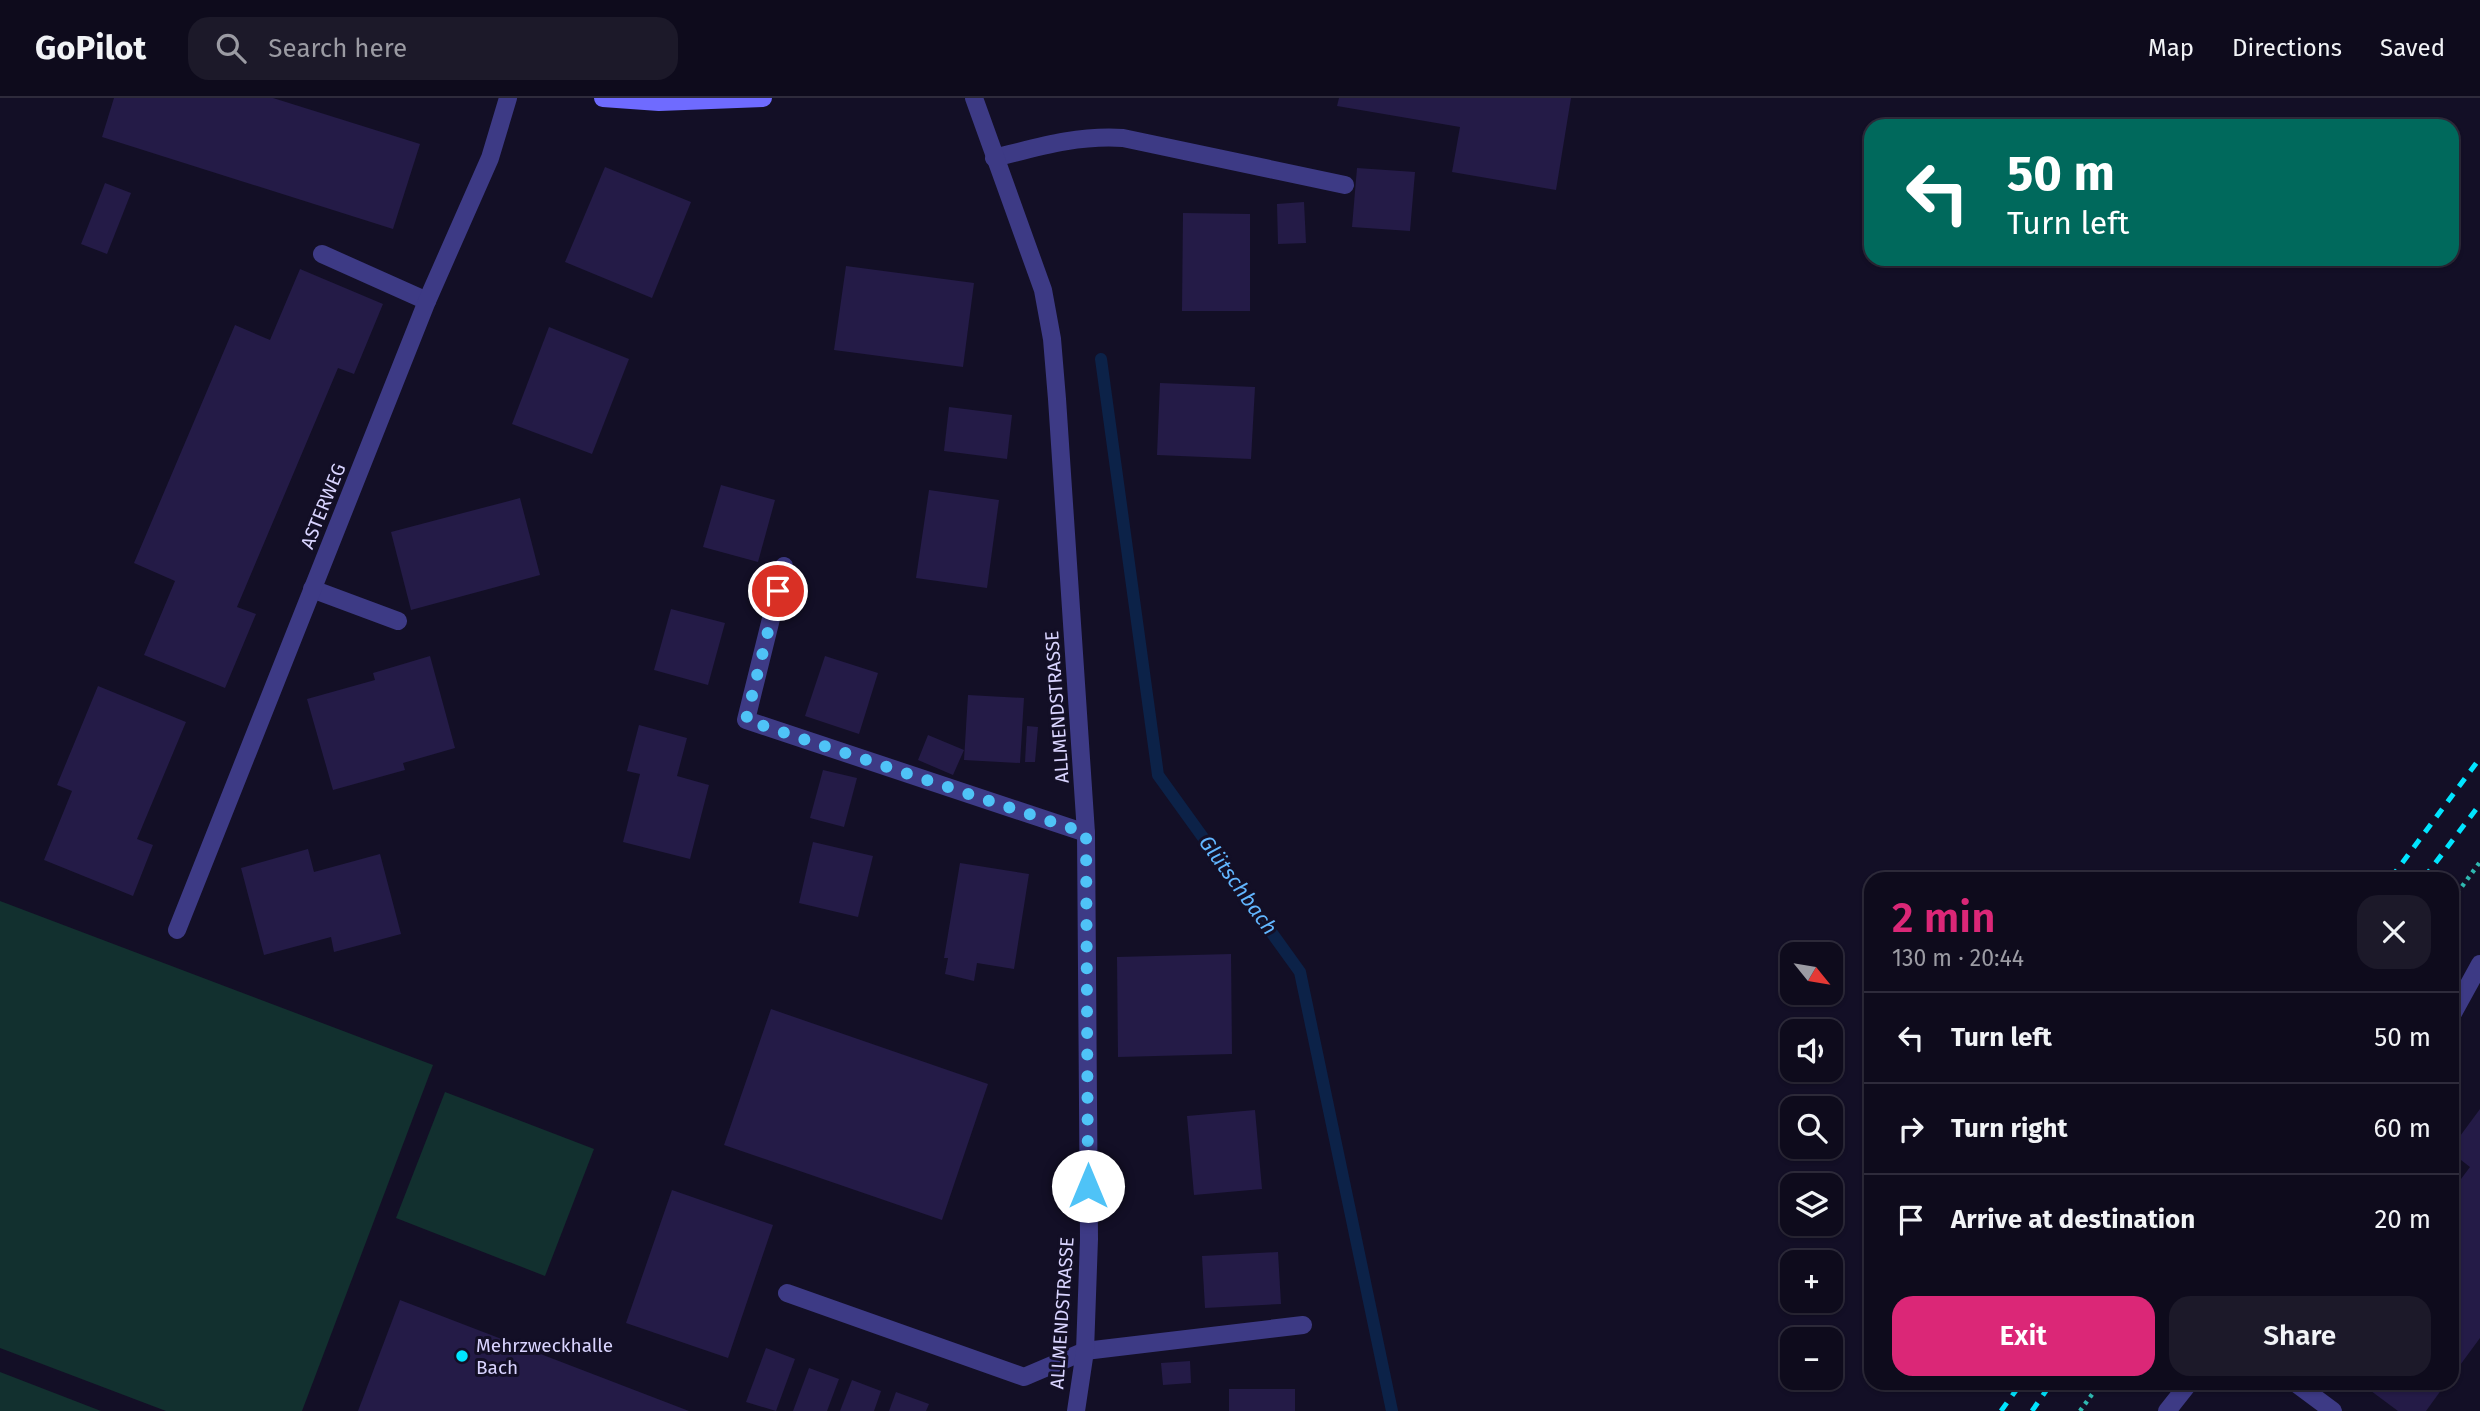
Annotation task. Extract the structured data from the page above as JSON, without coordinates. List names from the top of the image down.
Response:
{
  "streets": {
    "street": ["ASTERWEG", "ALLMENDSTRASSE"]
  },
  "water": ["Glütschbach"],
  "places": ["Mehrzweckhalle Bach"],
  "north": "bottom right",
  "page": {
    "header": "GoPilot",
    "search": "Search here",
    "nav": ["Map", "Directions", "Saved"],
    "turn": ["50 m", "Turn left"],
    "heading": ["2 min", "130 m · 20:44"],
    "map_buttons": ["+", "−"],
    "list": [
      {
        "name": "Turn left",
        "value": "50 m"
      },
      {
        "name": "Turn right",
        "value": "60 m"
      },
      {
        "name": "Arrive at destination",
        "value": "20 m"
      }
    ],
    "buttons": ["Exit", "Share"]
  }
}
